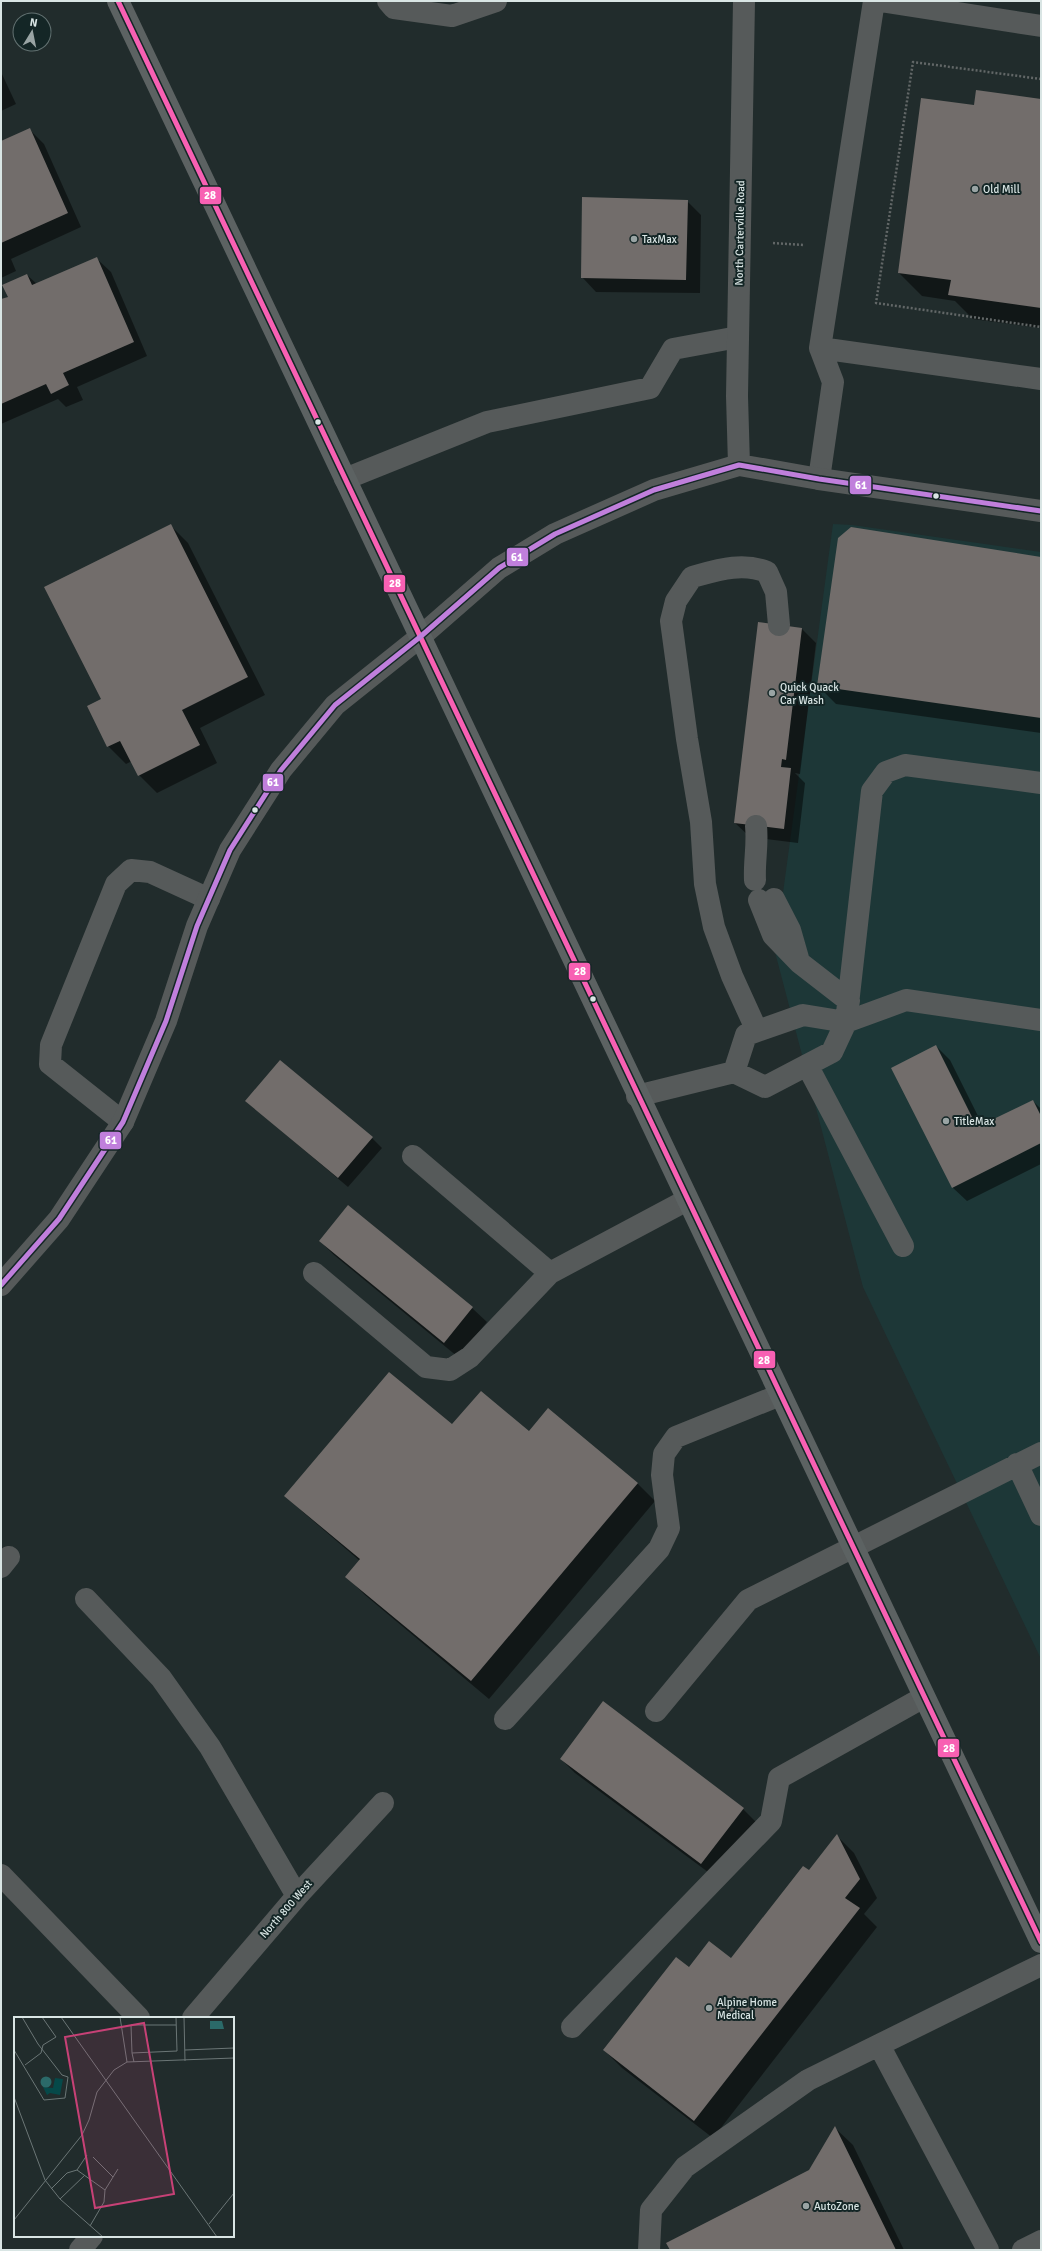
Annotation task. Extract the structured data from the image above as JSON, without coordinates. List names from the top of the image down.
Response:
{
  "streets": {
    "street": ["North Carterville Road", "North 800 West"]
  },
  "places": [
    "Old Mill",
    "TaxMax",
    "Quick Quack Car Wash",
    "TitleMax",
    "Alpine Home Medical",
    "AutoZone"
  ],
  "lines": ["transit line 28", "transit line 61"],
  "north": "top"
}
